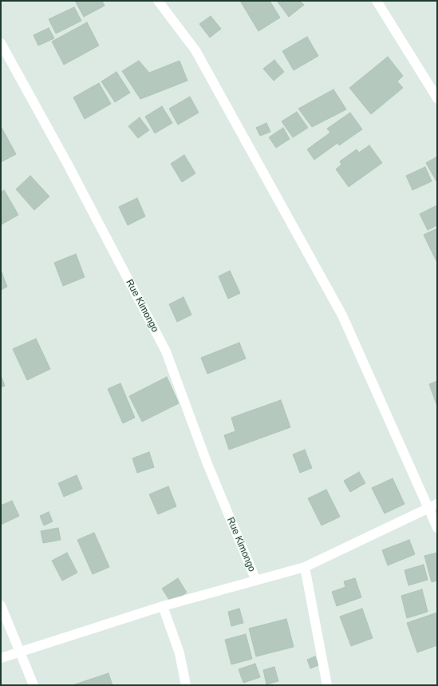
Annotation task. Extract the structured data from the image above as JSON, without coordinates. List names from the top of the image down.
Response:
{
  "streets": {
    "street": ["Rue Kimongo"]
  }
}
